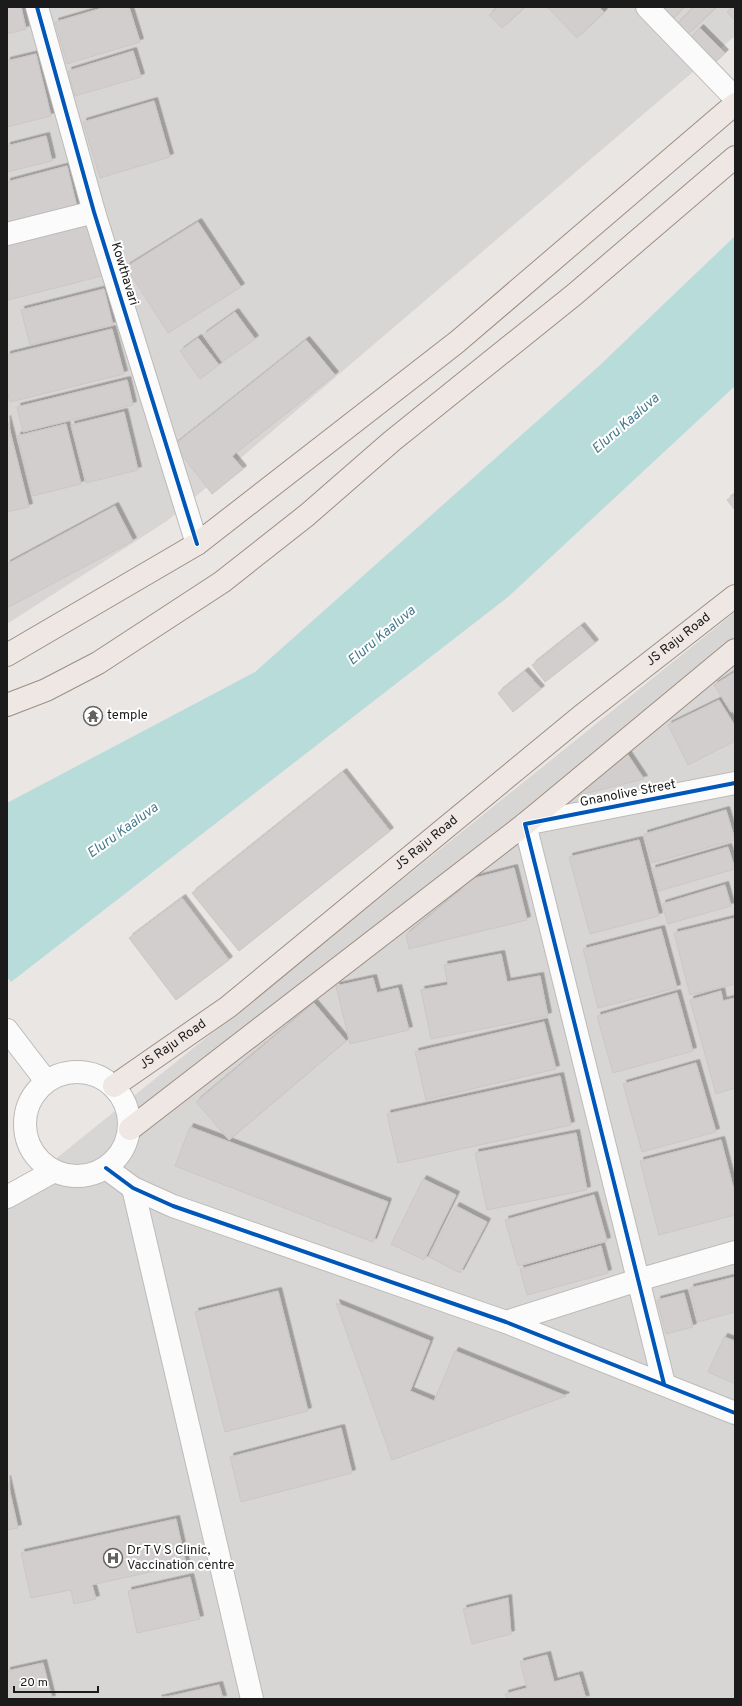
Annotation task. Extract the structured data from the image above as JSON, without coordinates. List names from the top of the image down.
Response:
{
  "streets": {
    "main road": ["JS Raju Road"],
    "street": ["Kowthavari", "Gnanolive Street"]
  },
  "water": ["Eluru Kaaluva"],
  "places": {
    "temple": ["temple"],
    "hospital": ["Dr T V S Clinic, Vaccination centre"]
  },
  "scale_bar": "20 m"
}
